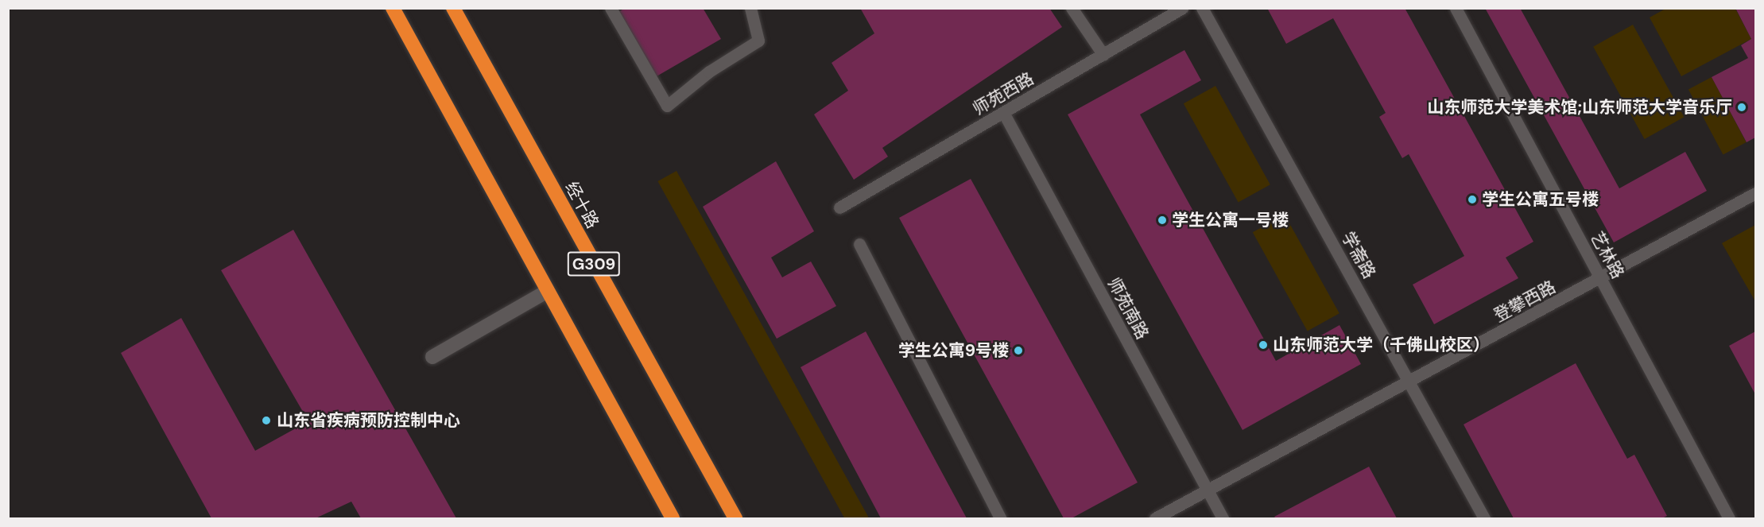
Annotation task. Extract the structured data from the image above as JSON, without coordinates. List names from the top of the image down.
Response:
{
  "streets": {
    "highway": ["经十路", "G309"],
    "lane": [
      "师苑西路",
      "学斋路",
      "艺林路",
      "登攀西路",
      "师苑南路"
    ]
  },
  "crossings": [
    ["师苑西路", "师苑南路"],
    ["学斋路", "登攀西路"],
    ["艺林路", "登攀西路"],
    ["登攀西路", "师苑南路"]
  ],
  "places": [
    "山东师范大学美术馆;山东师范大学音乐厅",
    "学生公寓五号楼",
    "学生公寓一号楼",
    "山东师范大学（千佛山校区）",
    "学生公寓9号楼",
    "山东省疾病预防控制中心"
  ]
}
